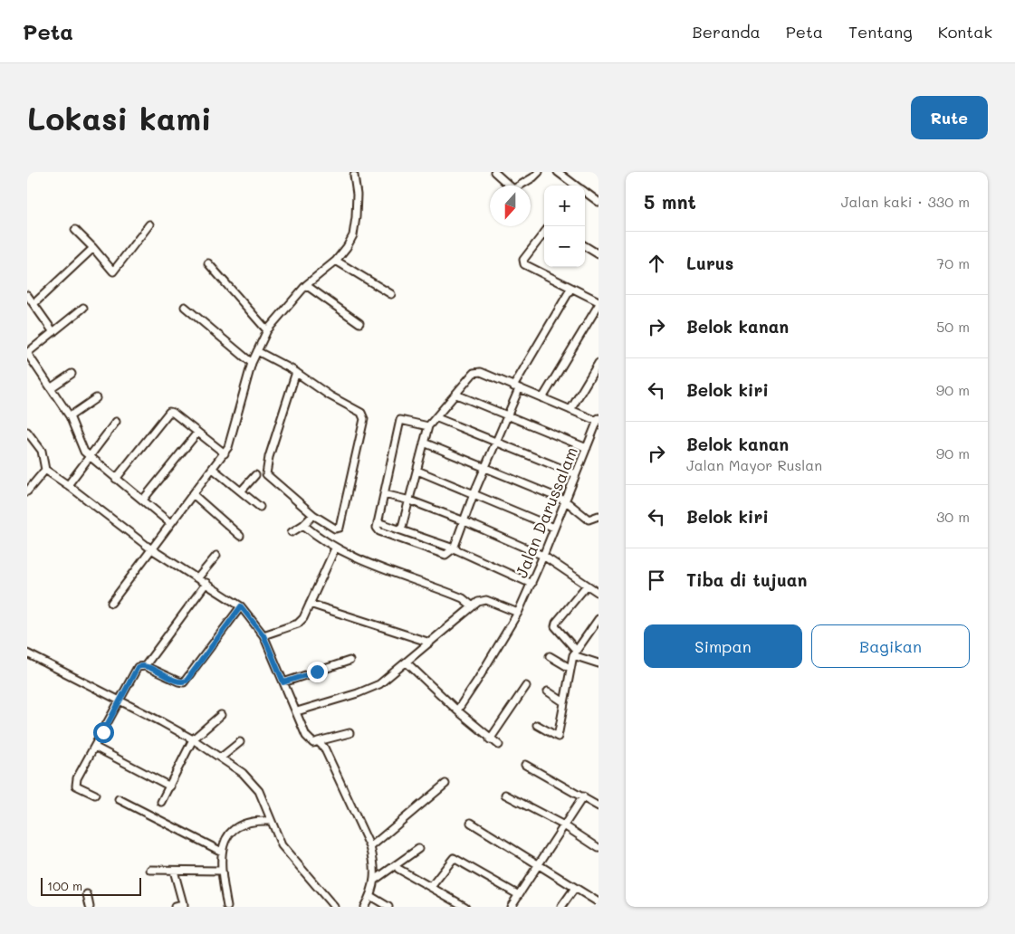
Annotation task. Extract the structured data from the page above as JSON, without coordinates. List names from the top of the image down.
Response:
{
  "streets": {
    "street": ["Jalan Darussalam"]
  },
  "scale_bar": "100 m",
  "north": "bottom",
  "page": {
    "header": "Peta",
    "nav": [
      "Beranda",
      "Peta",
      "Tentang",
      "Kontak"
    ],
    "buttons": [
      "Rute",
      ["Simpan", "Bagikan"]
    ],
    "title": "Lokasi kami",
    "heading": ["5 mnt", "Jalan kaki · 330 m"],
    "map_buttons": ["+", "−"],
    "list": [
      ["Lurus", "70 m"],
      ["Belok kanan", "50 m"],
      ["Belok kiri", "90 m"],
      ["Belok kanan", "Jalan Mayor Ruslan", "90 m"],
      ["Belok kiri", "30 m"],
      "Tiba di tujuan"
    ],
    "scale": "100 m"
  }
}
